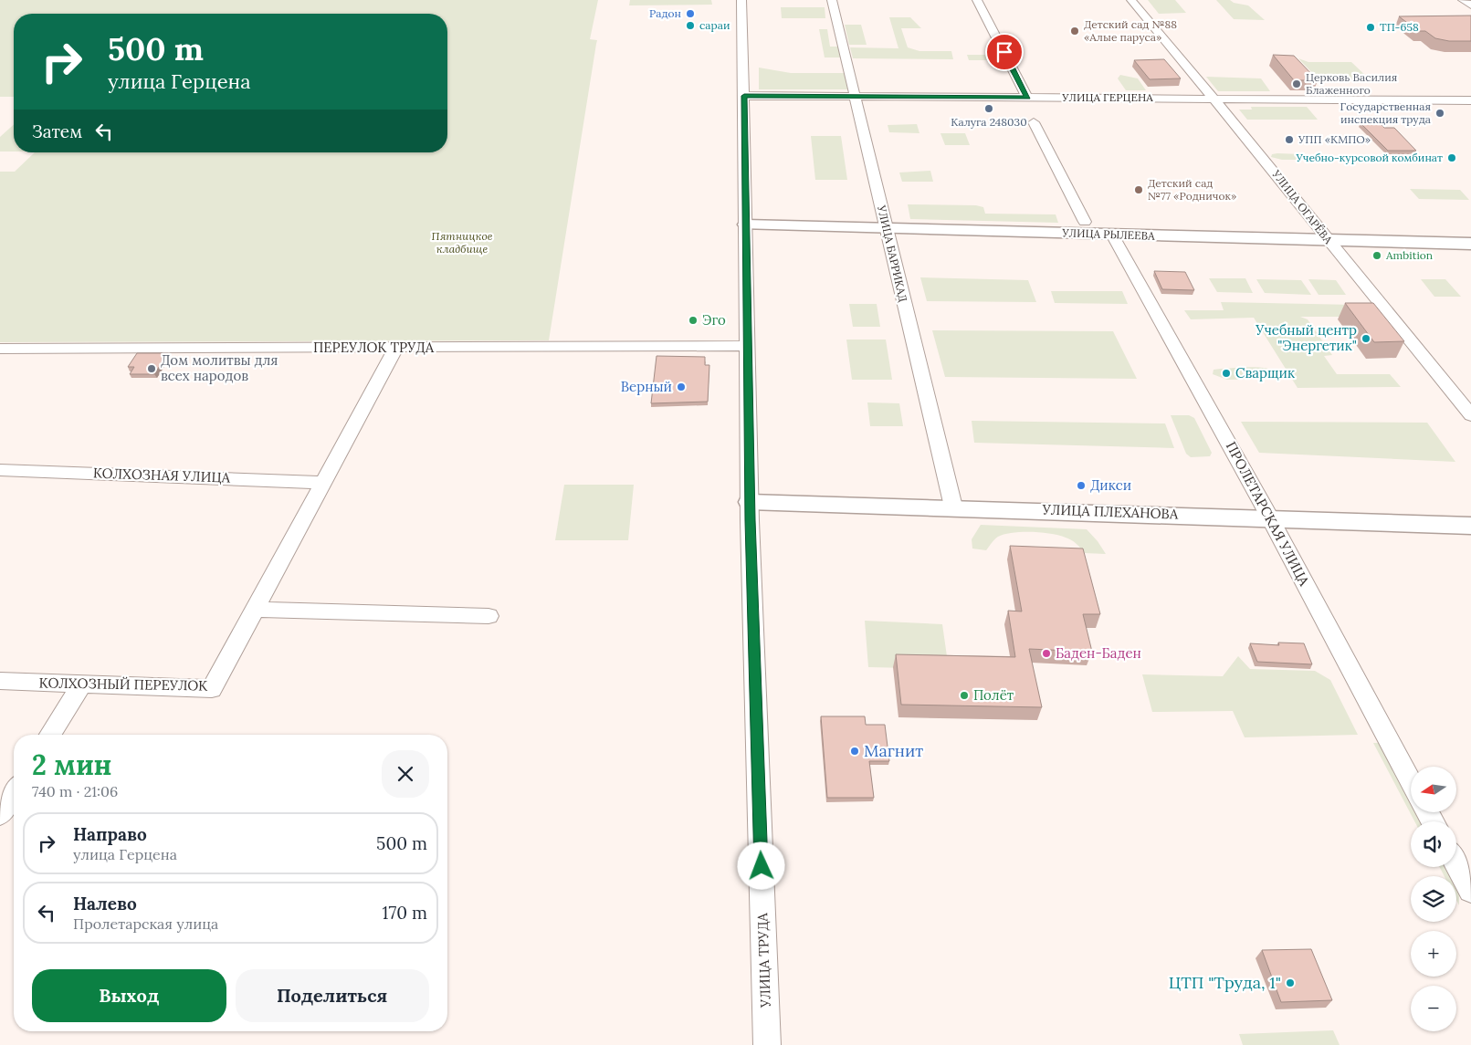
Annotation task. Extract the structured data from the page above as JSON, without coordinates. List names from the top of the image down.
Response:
{
  "streets": {
    "main road": ["УЛИЦА РЫЛЕЕВА", "УЛИЦА ПЛЕХАНОВА"],
    "street": [
      "УЛИЦА ГЕРЦЕНА",
      "УЛИЦА ОГАРЁВА",
      "УЛИЦА БАРРИКАД",
      "ПЕРЕУЛОК ТРУДА",
      "КОЛХОЗНАЯ УЛИЦА",
      "ПРОЛЕТАРСКАЯ УЛИЦА",
      "КОЛХОЗНЫЙ ПЕРЕУЛОК",
      "УЛИЦА ТРУДА"
    ]
  },
  "crossings": [
    ["УЛИЦА ГЕРЦЕНА", "УЛИЦА ОГАРЁВА"],
    ["УЛИЦА ГЕРЦЕНА", "УЛИЦА БАРРИКАД"],
    ["УЛИЦА ГЕРЦЕНА", "УЛИЦА ТРУДА"],
    ["УЛИЦА ОГАРЁВА", "УЛИЦА РЫЛЕЕВА"],
    ["УЛИЦА РЫЛЕЕВА", "УЛИЦА БАРРИКАД"],
    ["УЛИЦА РЫЛЕЕВА", "ПРОЛЕТАРСКАЯ УЛИЦА"],
    ["УЛИЦА РЫЛЕЕВА", "УЛИЦА ТРУДА"],
    ["УЛИЦА БАРРИКАД", "УЛИЦА ПЛЕХАНОВА"],
    ["ПЕРЕУЛОК ТРУДА", "КОЛХОЗНЫЙ ПЕРЕУЛОК"],
    ["ПЕРЕУЛОК ТРУДА", "УЛИЦА ТРУДА"],
    ["КОЛХОЗНАЯ УЛИЦА", "КОЛХОЗНЫЙ ПЕРЕУЛОК"],
    ["УЛИЦА ПЛЕХАНОВА", "ПРОЛЕТАРСКАЯ УЛИЦА"],
    ["УЛИЦА ПЛЕХАНОВА", "УЛИЦА ТРУДА"]
  ],
  "parks": ["Пятницкое кладбище"],
  "places": [
    "Радон",
    "сараи",
    "ТП-658",
    "Детский сад №88 «Алые паруса»",
    "Церковь Василия Блаженного",
    "Калуга 248030",
    "Государственная инспекция труда",
    "УПП «КМПО»",
    "Учебно-курсовой комбинат",
    "Детский сад №77 «Родничок»",
    "Ambition",
    "Эго",
    "Учебный центр \"Энергетик\"",
    "Дом молитвы для всех народов",
    "Сварщик",
    "Верный",
    "Дикси",
    "Баден-Баден",
    "Полёт",
    "Магнит",
    "ЦТП \"Труда, 1\""
  ],
  "north": "left",
  "page": {
    "turn": ["500 m", "улица Герцена"],
    "then": "Затем",
    "heading": ["2 мин", "740 m · 21:06"],
    "map_buttons": ["+", "−"],
    "list": [
      {
        "name": "Направо",
        "note": "улица Герцена",
        "value": "500 m"
      },
      {
        "name": "Налево",
        "note": "Пролетарская улица",
        "value": "170 m"
      }
    ],
    "buttons": ["Выход", "Поделиться"]
  }
}
